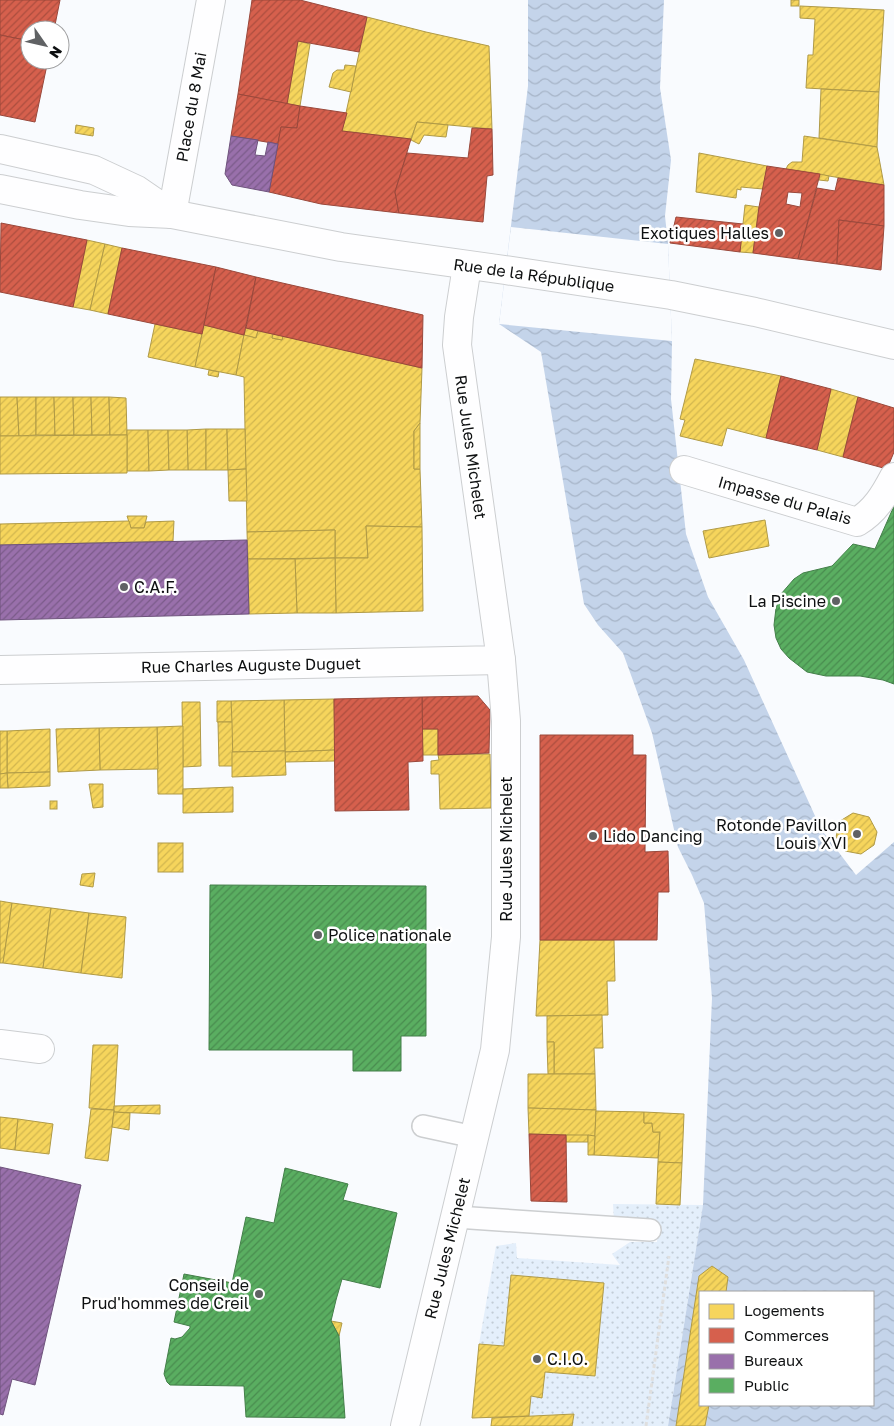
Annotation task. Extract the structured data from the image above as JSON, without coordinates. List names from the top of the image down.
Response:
{
  "streets": {
    "main road": [
      "Place du 8 Mai",
      "Rue de la République",
      "Rue Jules Michelet",
      "Impasse du Palais",
      "Rue Charles Auguste Duguet"
    ]
  },
  "crossings": [
    ["Place du 8 Mai", "Rue de la République"],
    ["Rue de la République", "Rue Jules Michelet"],
    ["Rue Jules Michelet", "Rue Charles Auguste Duguet"]
  ],
  "places": [
    "Exotiques Halles",
    "C.A.F.",
    "La Piscine",
    "Rotonde Pavillon Louis XVI",
    "Lido Dancing",
    "Police nationale",
    "Conseil de Prud'hommes de Creil",
    "C.I.O."
  ],
  "legend": [
    "Logements",
    "Commerces",
    "Bureaux",
    "Public"
  ],
  "north": "bottom right"
}
